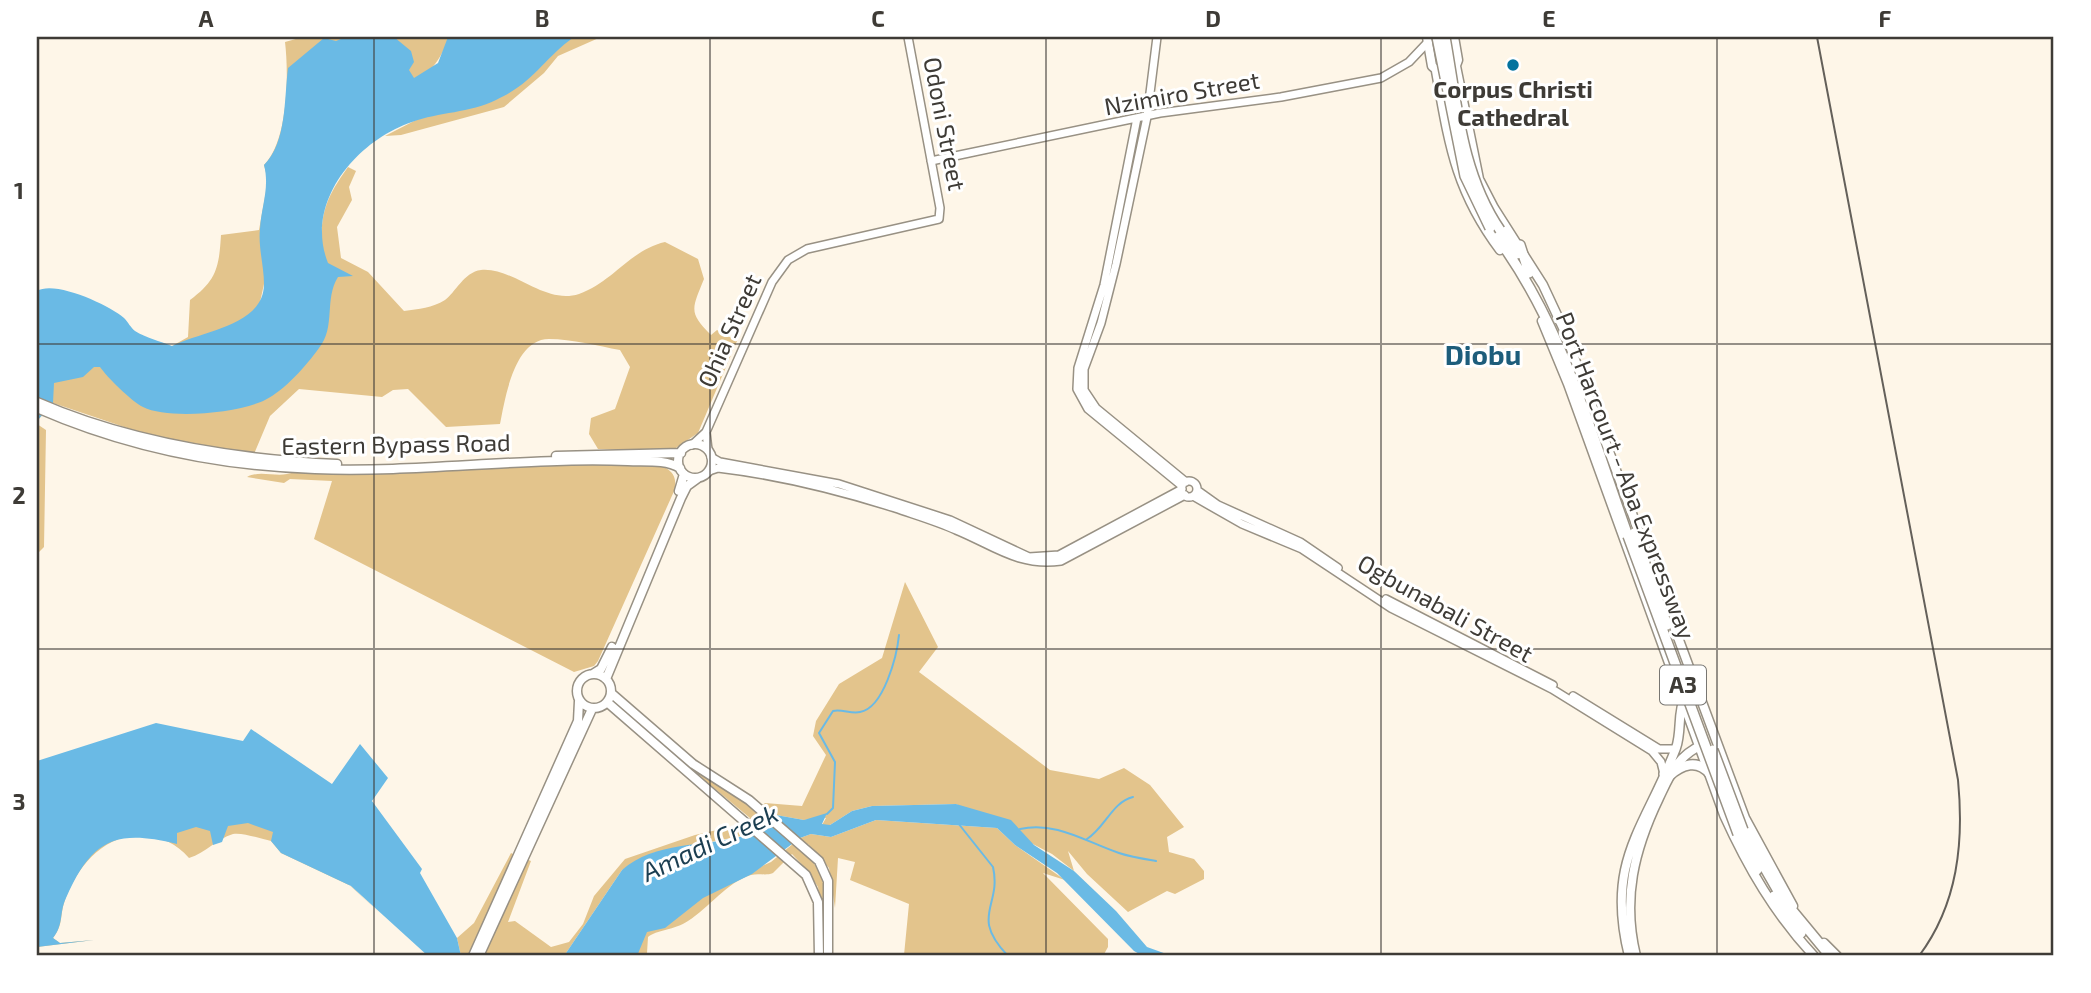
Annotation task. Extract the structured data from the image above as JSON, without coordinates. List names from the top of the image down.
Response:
{
  "streets": {
    "highway": ["Port Harcourt - Aba Expressway", "A3"],
    "main road": ["Eastern Bypass Road"],
    "street": [
      "Nzimiro Street",
      "Odoni Street",
      "Ohia Street",
      "Ogbunabali Street"
    ]
  },
  "crossings": [
    ["Nzimiro Street", "Odoni Street"],
    ["Nzimiro Street", "Port Harcourt - Aba Expressway"],
    ["Nzimiro Street", "Ogbunabali Street"],
    ["Odoni Street", "Ohia Street"],
    ["Ohia Street", "Eastern Bypass Road"]
  ],
  "districts": ["Diobu"],
  "water": ["Amadi Creek"],
  "places": ["Corpus Christi Cathedral"],
  "grid": {
    "columns": [
      "A",
      "B",
      "C",
      "D",
      "E",
      "F"
    ],
    "rows": ["1", "2", "3"]
  }
}
